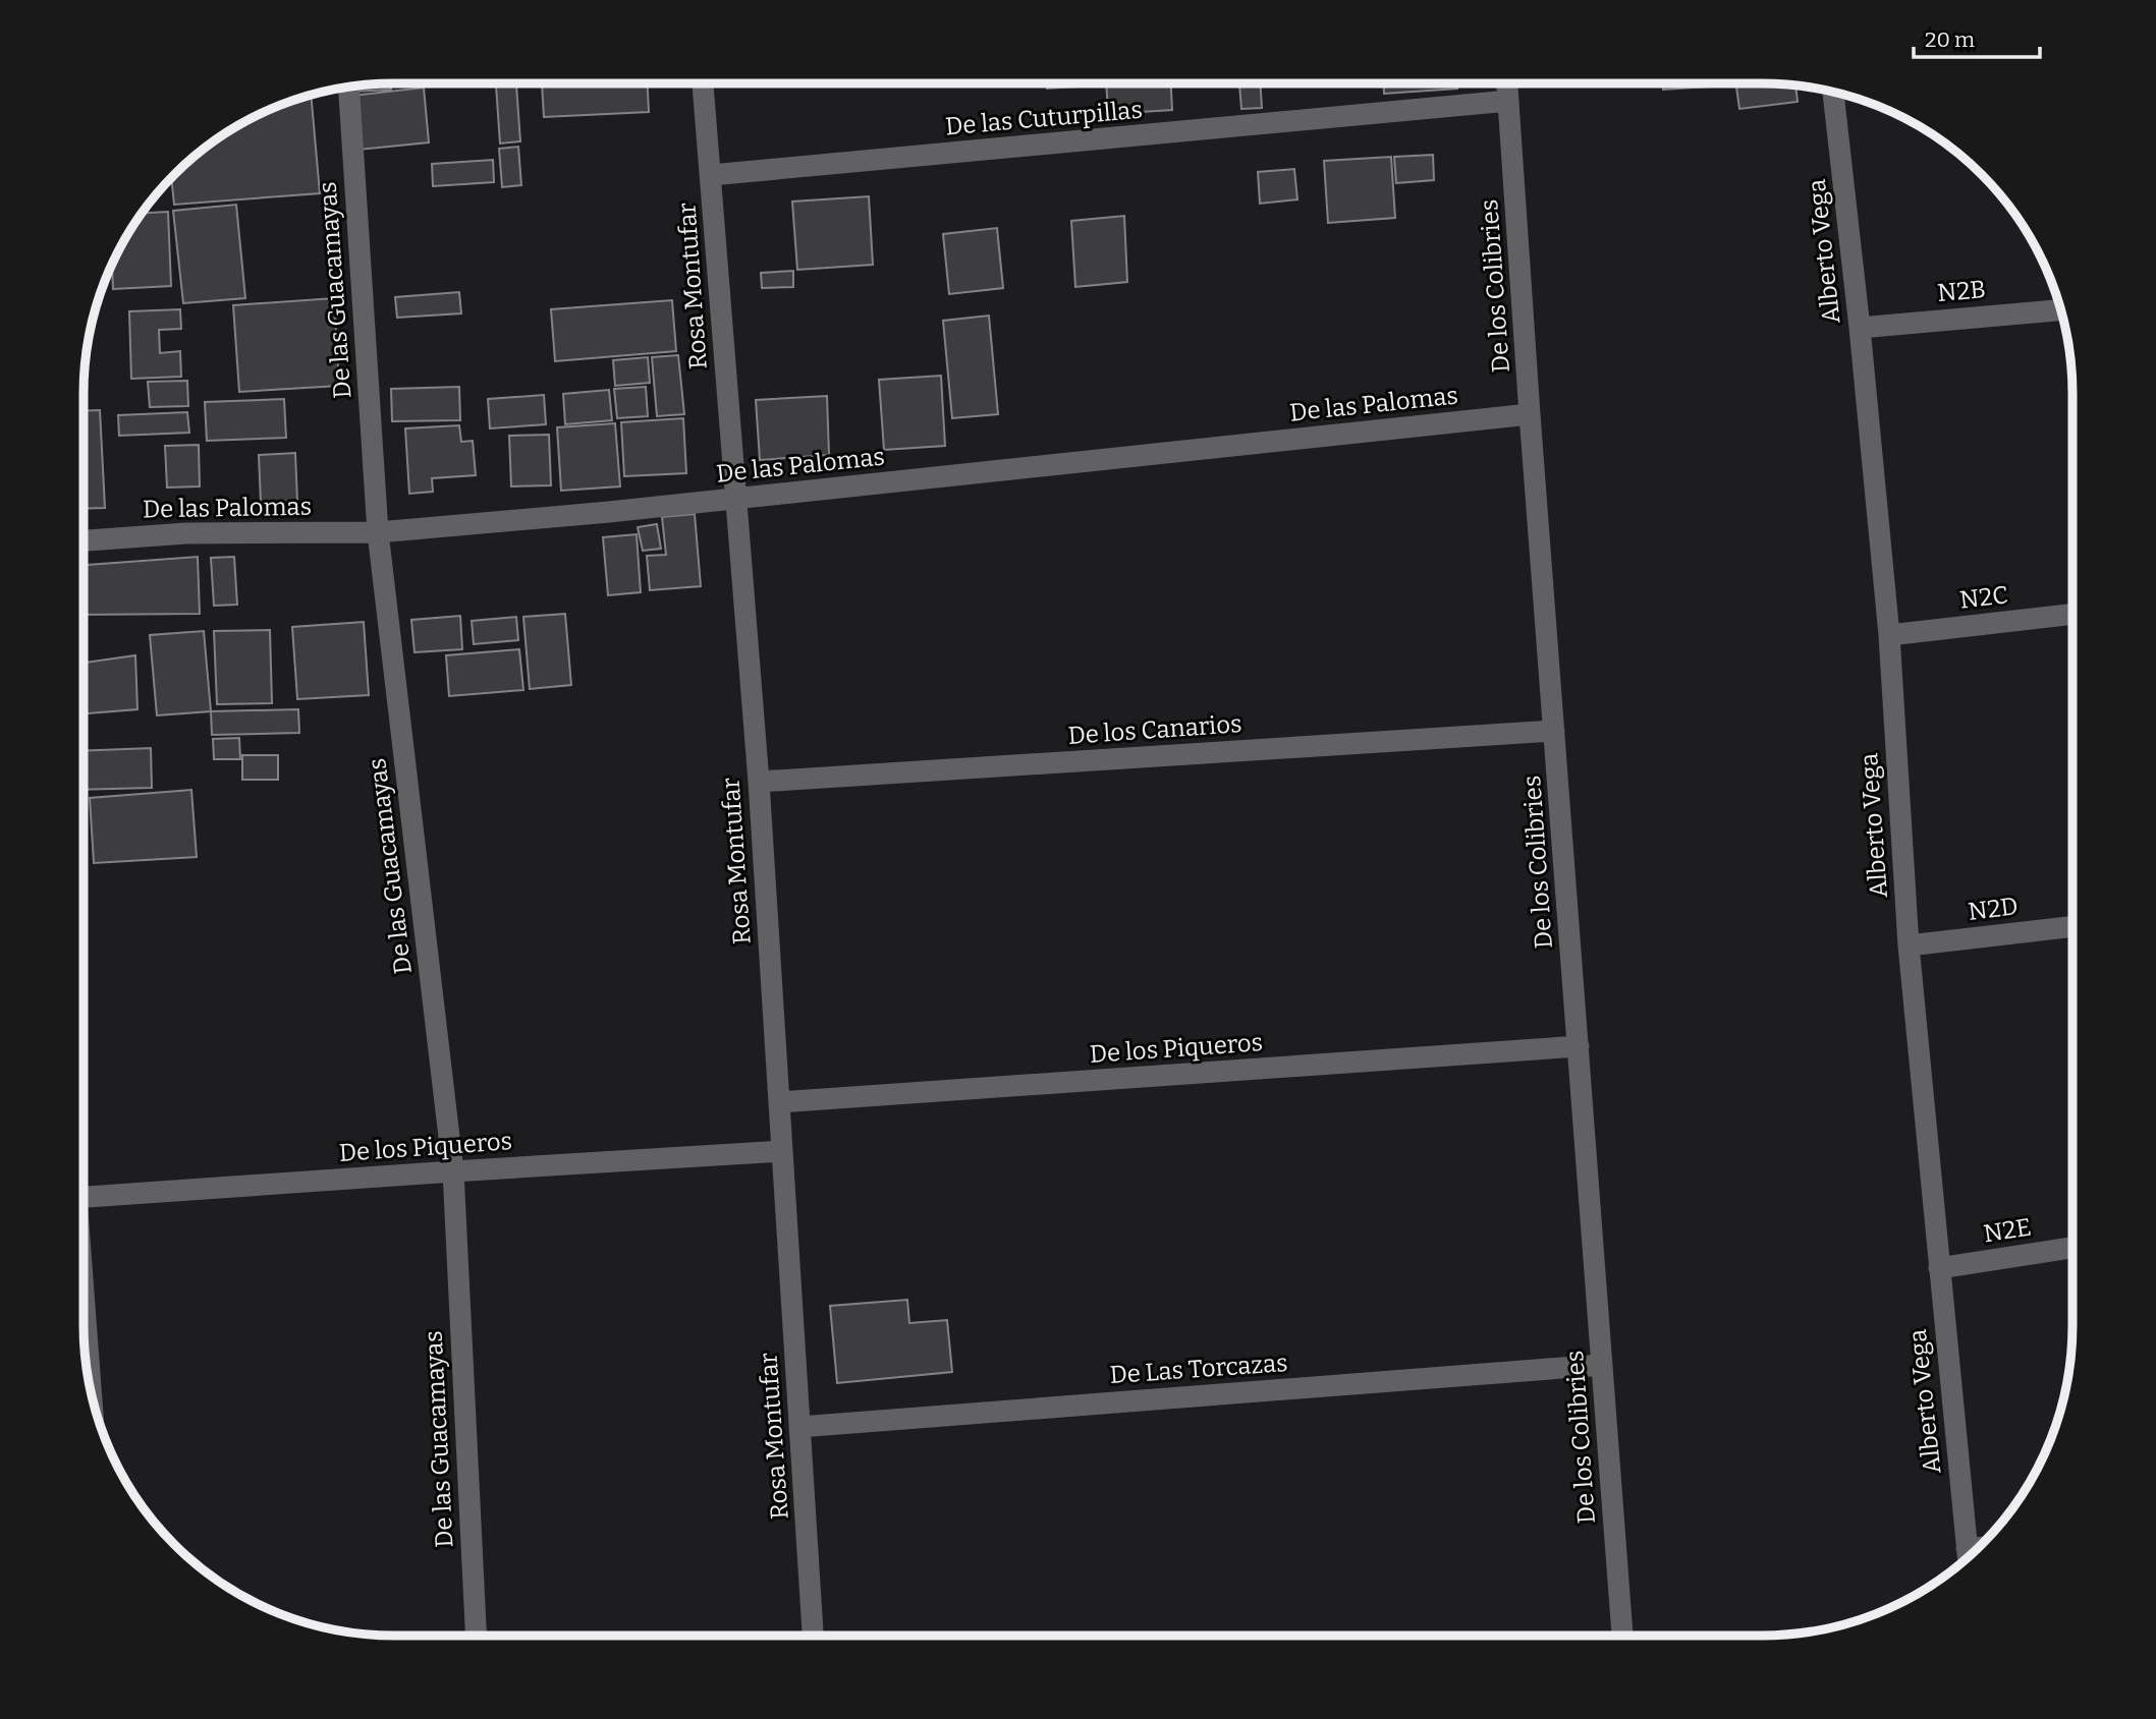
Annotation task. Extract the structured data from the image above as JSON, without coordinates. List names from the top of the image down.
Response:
{
  "streets": {
    "street": [
      "De las Cuturpillas",
      "Alberto Vega",
      "Rosa Montufar",
      "De los Colibries",
      "De las Guacamayas",
      "N2B",
      "De las Palomas",
      "N2C",
      "De los Canarios",
      "N2D",
      "De los Piqueros",
      "N2E",
      "De Las Torcazas"
    ]
  },
  "crossings": [
    ["De las Cuturpillas", "Rosa Montufar"],
    ["De las Cuturpillas", "De los Colibries"],
    ["Alberto Vega", "N2B"],
    ["Alberto Vega", "N2C"],
    ["Alberto Vega", "N2D"],
    ["Alberto Vega", "N2E"],
    ["Rosa Montufar", "De las Palomas"],
    ["Rosa Montufar", "De los Canarios"],
    ["Rosa Montufar", "De los Piqueros"],
    ["Rosa Montufar", "De Las Torcazas"],
    ["De los Colibries", "De las Palomas"],
    ["De los Colibries", "De los Canarios"],
    ["De los Colibries", "De los Piqueros"],
    ["De los Colibries", "De Las Torcazas"],
    ["De las Guacamayas", "De las Palomas"],
    ["De las Guacamayas", "De los Piqueros"]
  ],
  "scale_bar": "20 m"
}
